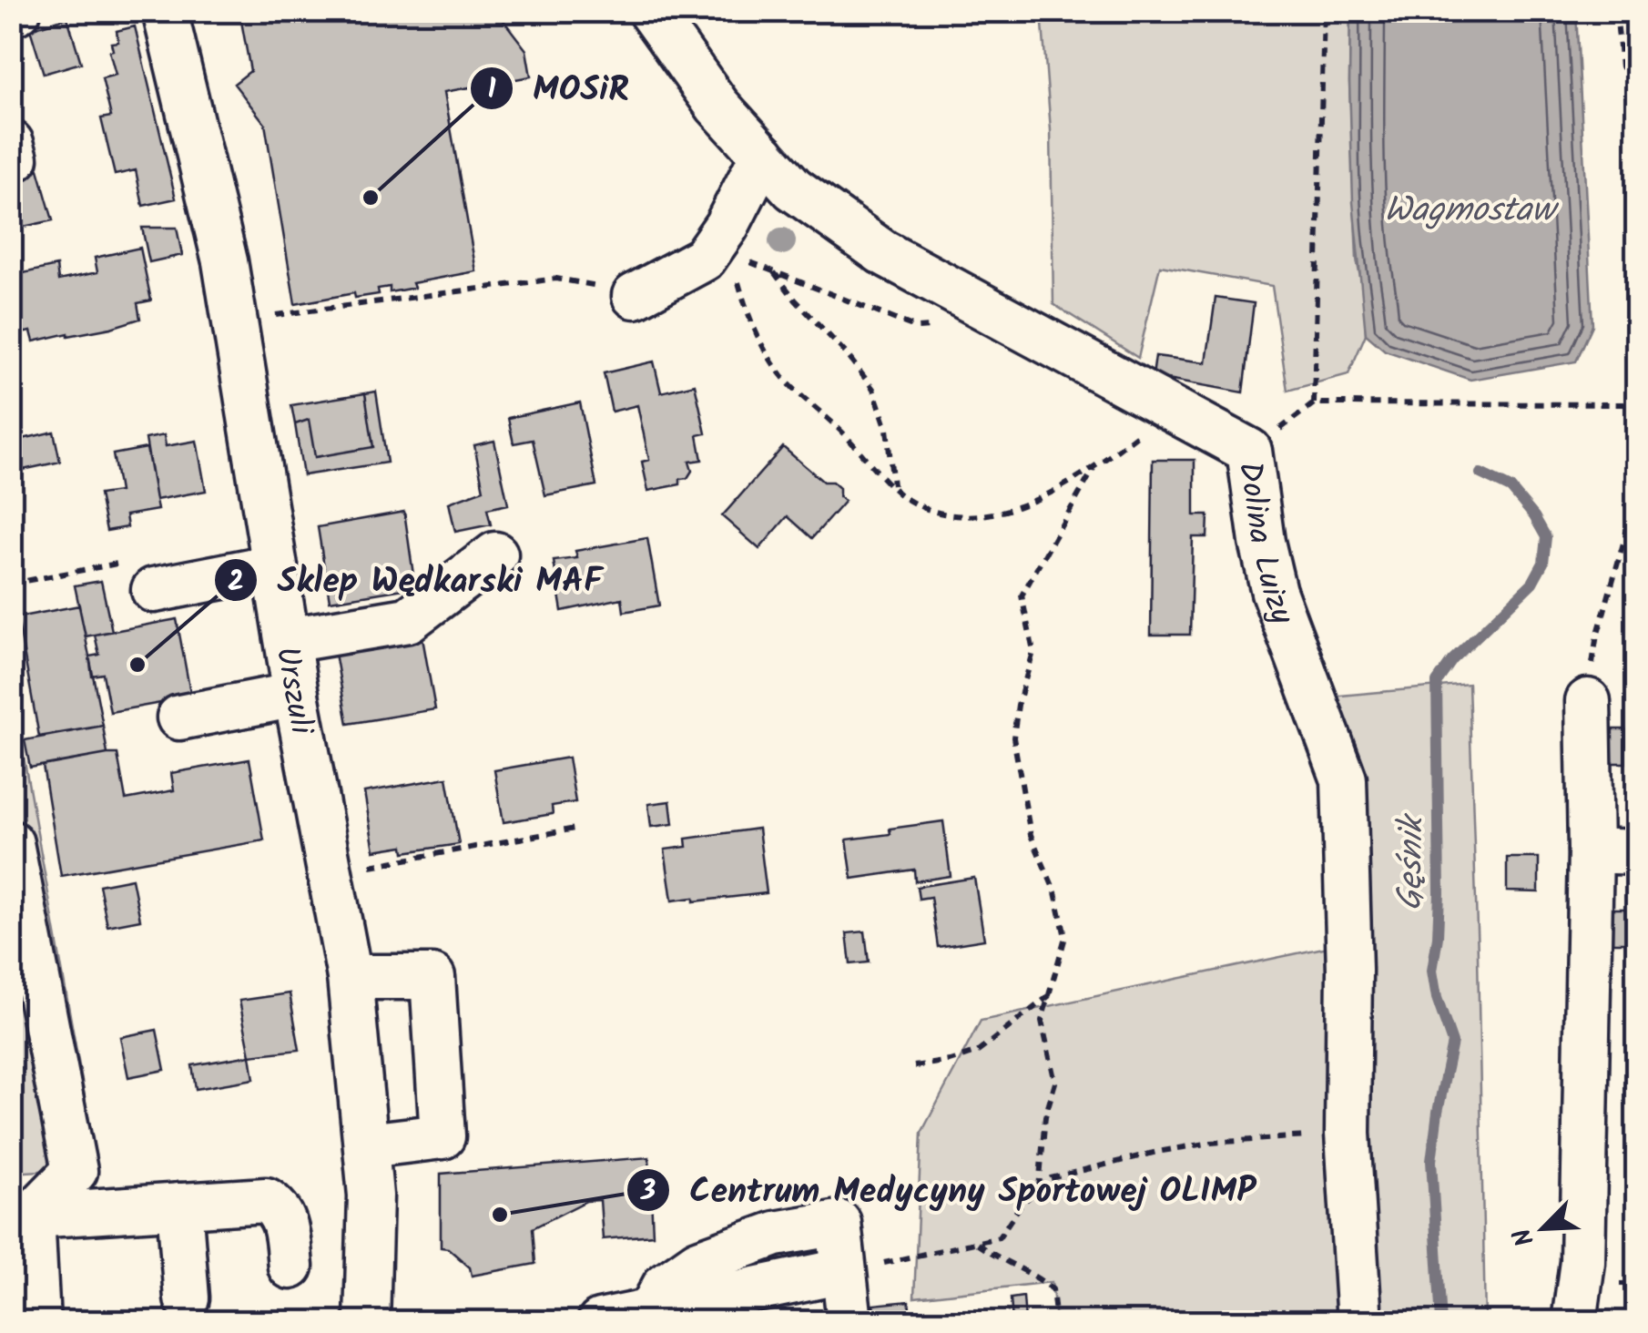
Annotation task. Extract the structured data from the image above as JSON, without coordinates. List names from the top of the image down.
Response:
{
  "streets": {
    "street": ["Dolina Luizy", "Urszuli"]
  },
  "water": ["Wagmostaw", "Gęśnik"],
  "places": ["MOSiR", "Sklep Wędkarski MAF", "Centrum Medycyny Sportowej OLIMP"],
  "north": "bottom left"
}
